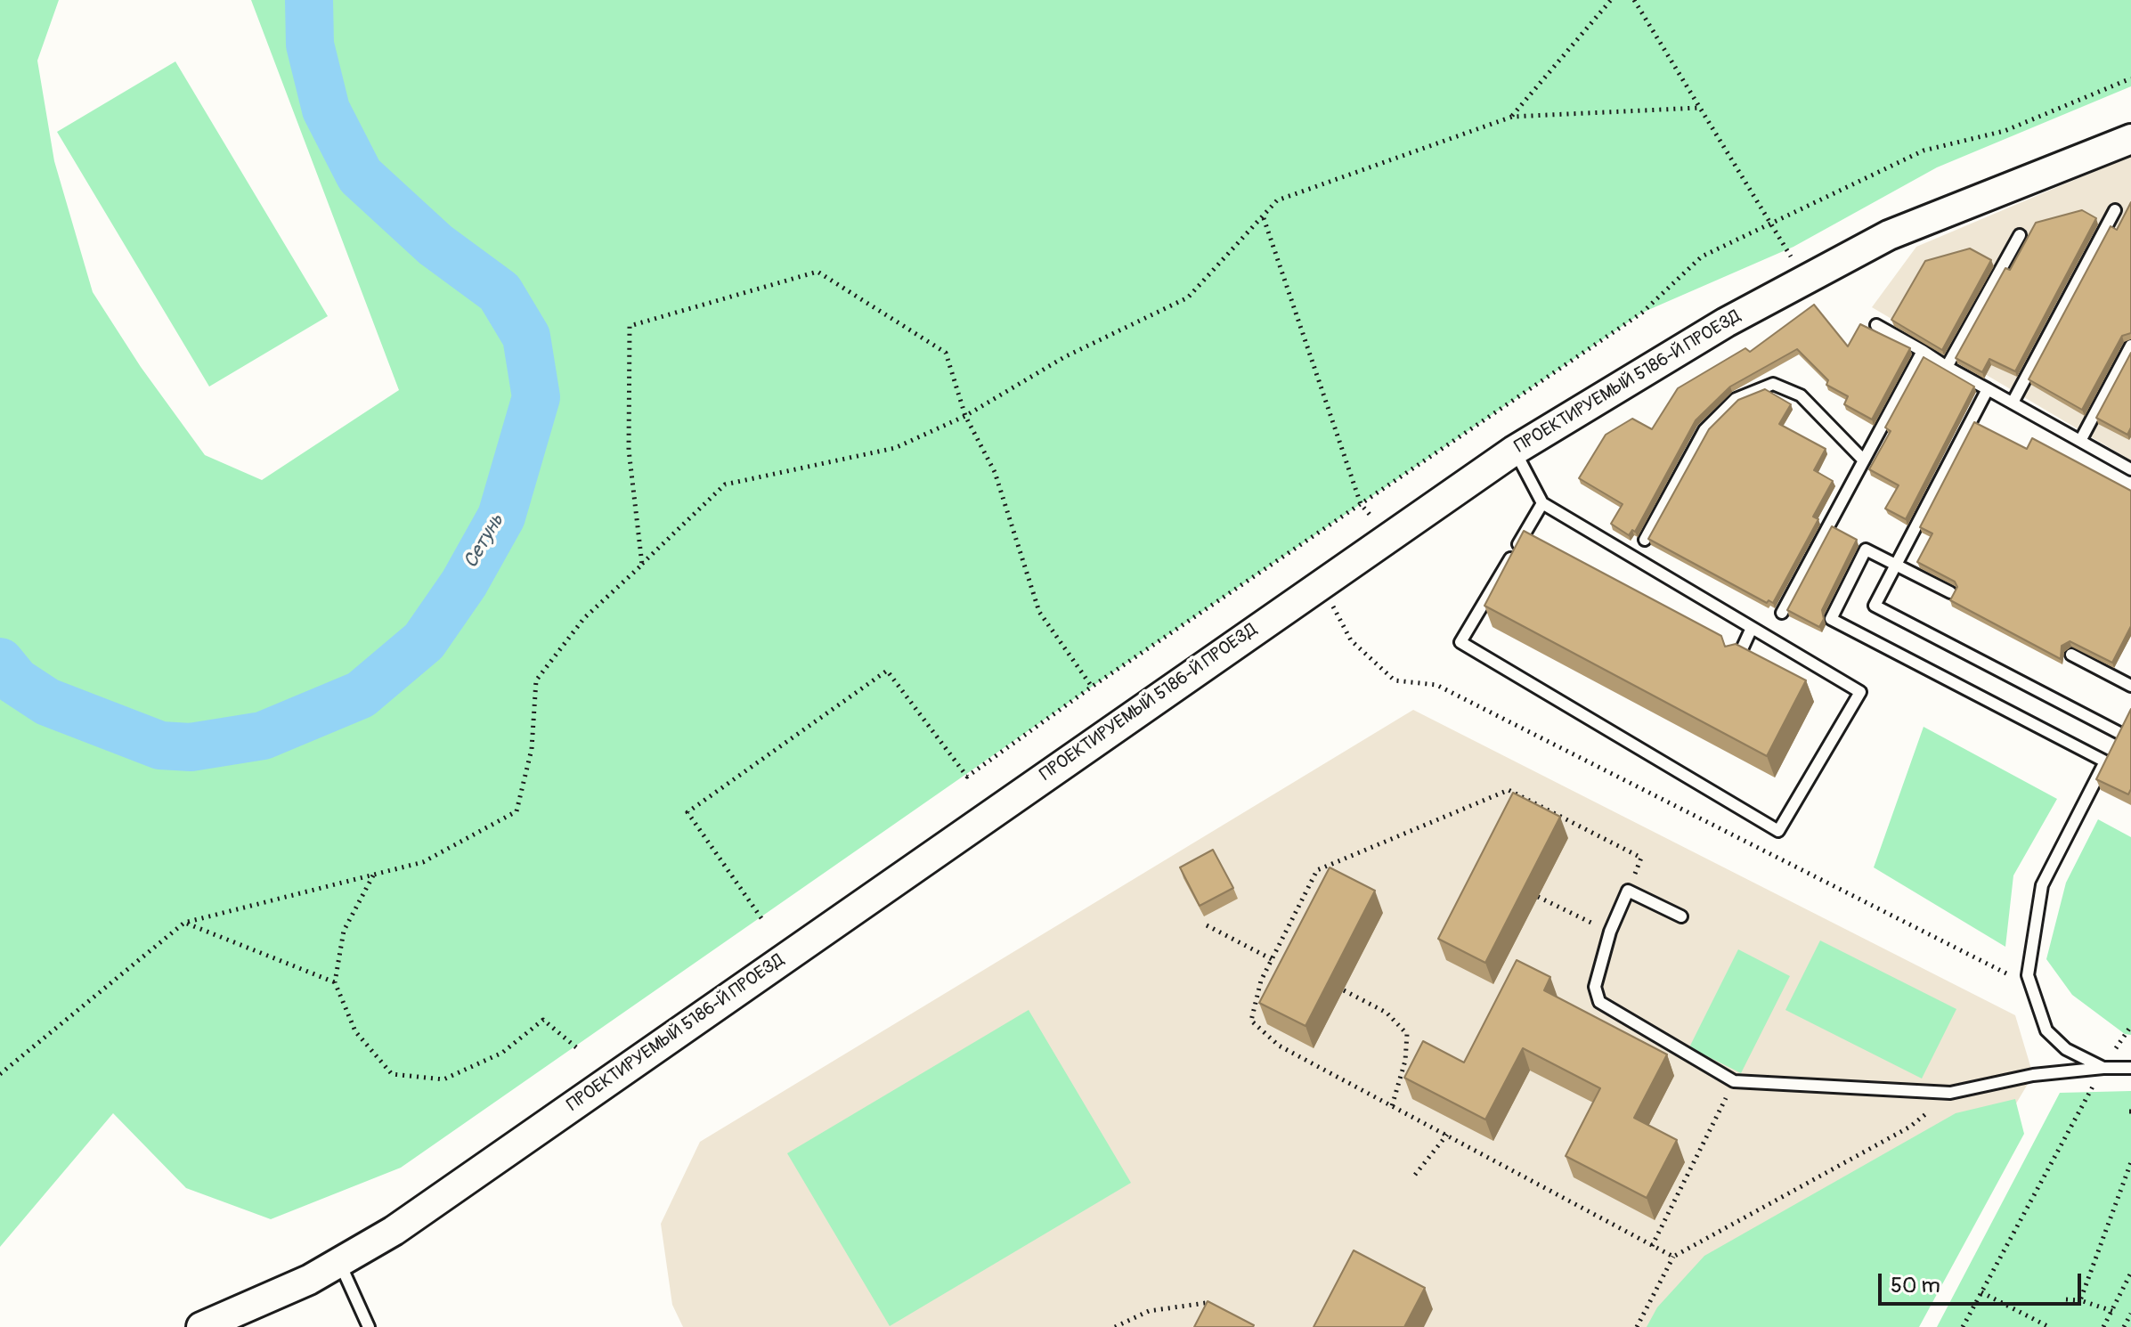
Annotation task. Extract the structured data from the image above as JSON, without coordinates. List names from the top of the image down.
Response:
{
  "streets": {
    "street": ["ПРОЕКТИРУЕМЫЙ 5186-Й ПРОЕЗД"]
  },
  "water": ["Сетунь"],
  "scale_bar": "50 m"
}
